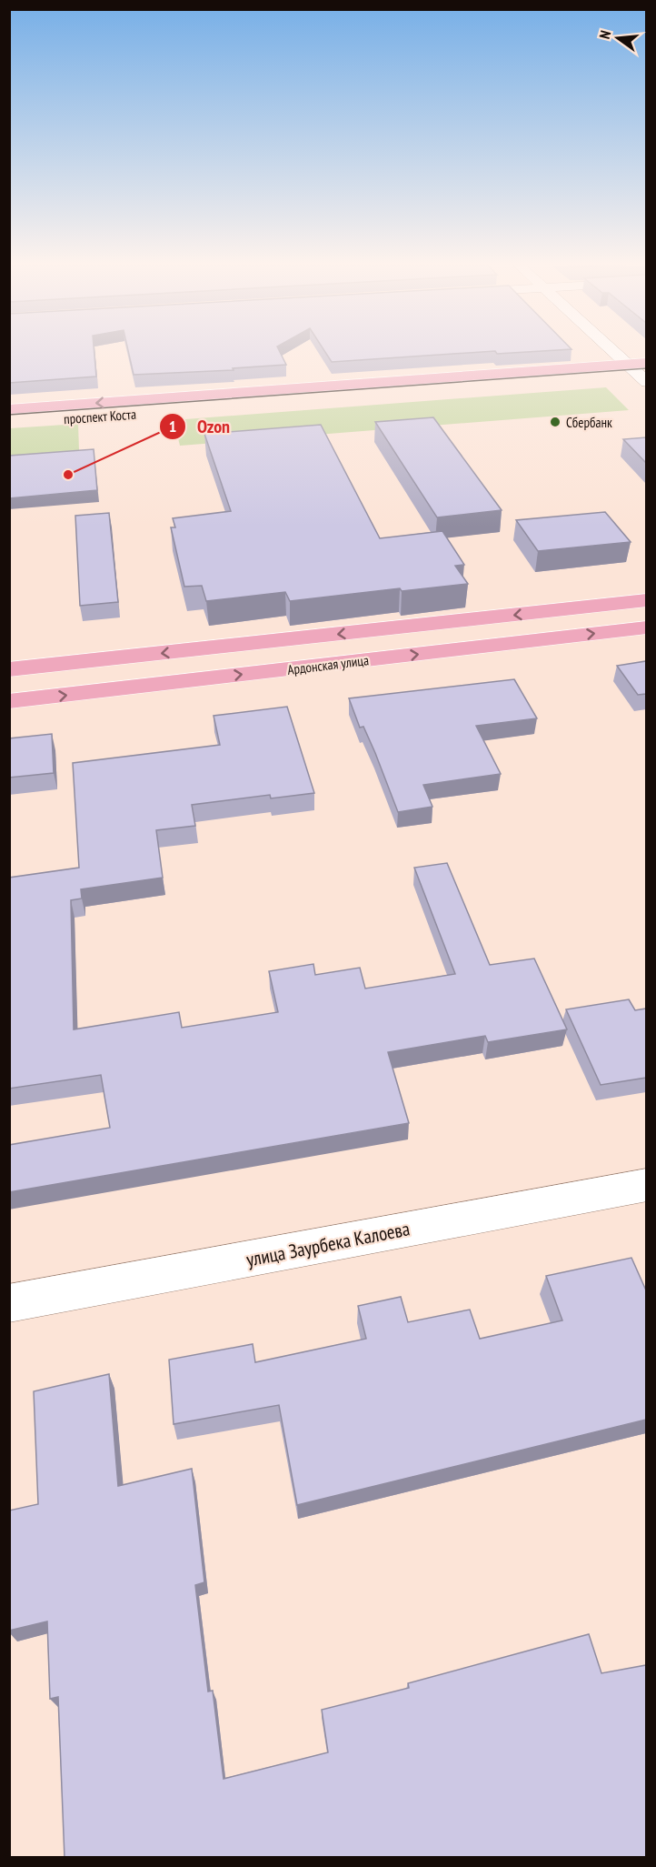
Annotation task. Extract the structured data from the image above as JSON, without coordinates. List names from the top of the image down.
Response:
{
  "streets": {
    "main road": ["проспект Коста", "Ардонская улица"],
    "street": ["улица Заурбека Калоева"]
  },
  "places": ["Сбербанк", "Ozon"],
  "north": "left"
}
